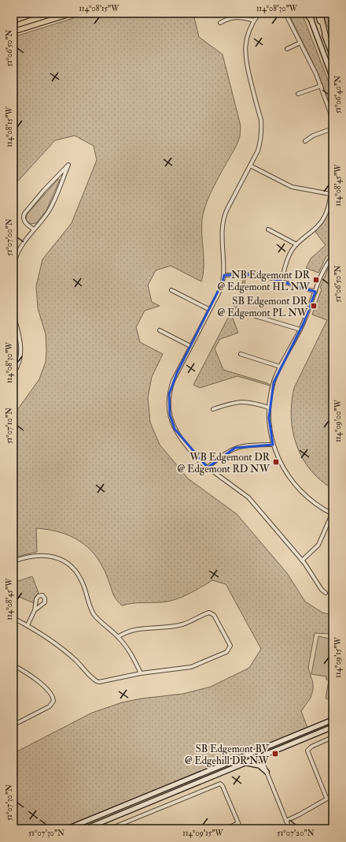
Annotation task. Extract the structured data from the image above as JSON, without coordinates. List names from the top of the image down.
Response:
{
  "places": {
    "transit": [
      "NB Edgemont DR @ Edgemont HL NW",
      "SB Edgemont DR @ Edgemont PL NW",
      "WB Edgemont DR @ Edgemont RD NW",
      "SB Edgemont BV @ Edgehill DR NW"
    ]
  },
  "coordinates": [
    "114°08'15\"W",
    "114°08'30\"W",
    "51°06'50\"N",
    "51°06'40\"N",
    "114°08'45\"W",
    "51°07'00\"N",
    "114°09'00\"W",
    "51°07'10\"N",
    "114°09'15\"W",
    "51°07'30\"N",
    "51°07'20\"N"
  ]
}
